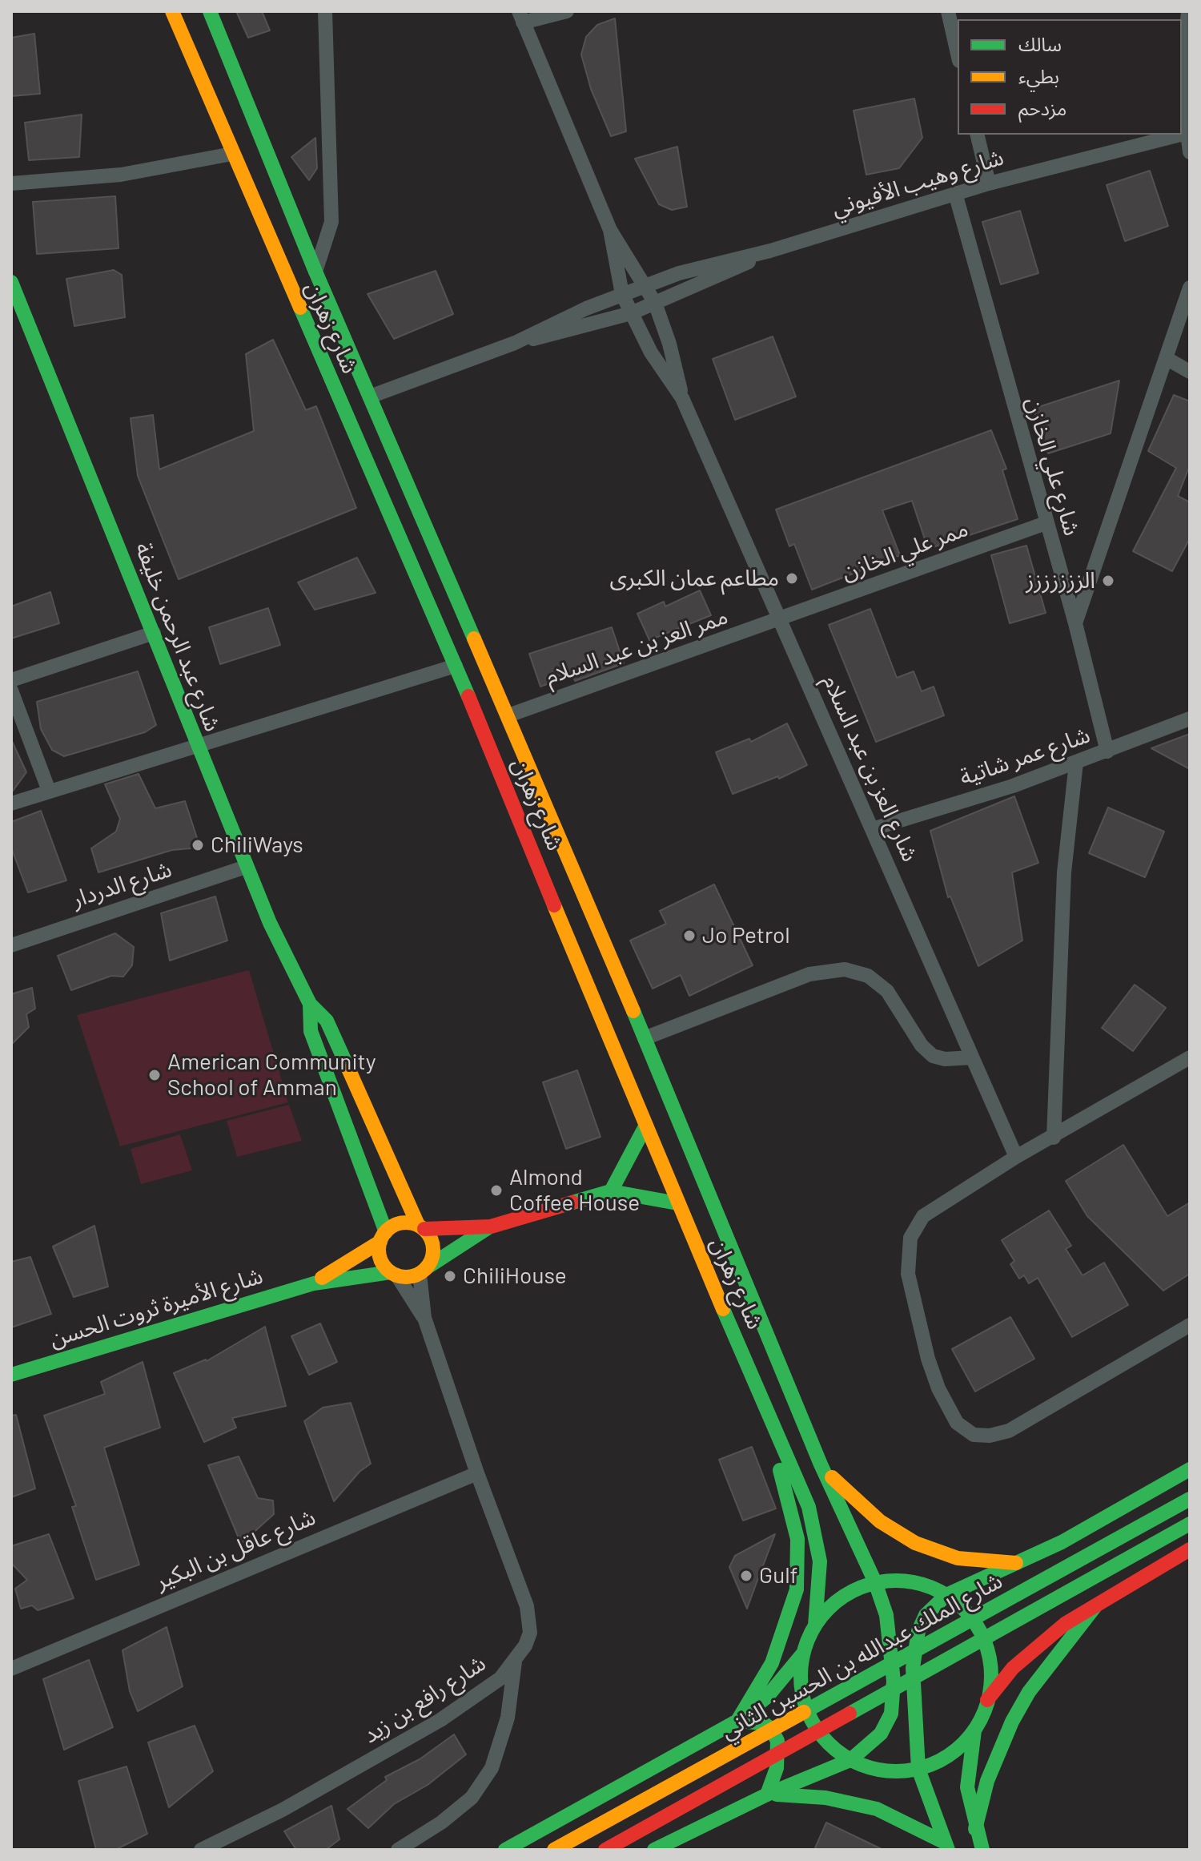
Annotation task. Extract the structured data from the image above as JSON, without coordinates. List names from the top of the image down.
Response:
{
  "streets": {
    "main road": [
      "شارع زهران",
      "شارع عبد الرحمن خليفة",
      "شارع الأميرة ثروت الحسن",
      "شارع الملك عبدالله بن الحسين الثاني"
    ],
    "street": [
      "شارع وهيب الأفيوني",
      "شارع علي الخازن",
      "ممر علي الخازن",
      "ممر العز بن عبد السلام",
      "شارع عمر شاتية",
      "شارع العز بن عبد السلام",
      "شارع الدردار",
      "شارع عاقل بن البكير",
      "شارع رافع بن زيد"
    ]
  },
  "crossings": [
    ["شارع وهيب الأفيوني", "شارع زهران"],
    ["شارع وهيب الأفيوني", "شارع علي الخازن"],
    ["شارع وهيب الأفيوني", "شارع العز بن عبد السلام"],
    ["شارع زهران", "ممر العز بن عبد السلام"],
    ["شارع علي الخازن", "ممر علي الخازن"],
    ["شارع علي الخازن", "شارع عمر شاتية"],
    ["ممر علي الخازن", "ممر العز بن عبد السلام"],
    ["ممر علي الخازن", "شارع العز بن عبد السلام"],
    ["شارع عبد الرحمن خليفة", "شارع الدردار"],
    ["شارع عبد الرحمن خليفة", "شارع الأميرة ثروت الحسن"],
    ["شارع عبد الرحمن خليفة", "شارع رافع بن زيد"],
    ["ممر العز بن عبد السلام", "شارع العز بن عبد السلام"],
    ["شارع عمر شاتية", "شارع العز بن عبد السلام"],
    ["شارع الأميرة ثروت الحسن", "شارع رافع بن زيد"],
    ["شارع عاقل بن البكير", "شارع رافع بن زيد"]
  ],
  "places": [
    "مطاعم عمان الكبرى",
    "الززززززز",
    "ChiliWays",
    "Jo Petrol",
    "American Community School of Amman",
    "Almond Coffee House",
    "ChiliHouse",
    "Gulf"
  ],
  "legend": ["سالك", "بطيء", "مزدحم"]
}
